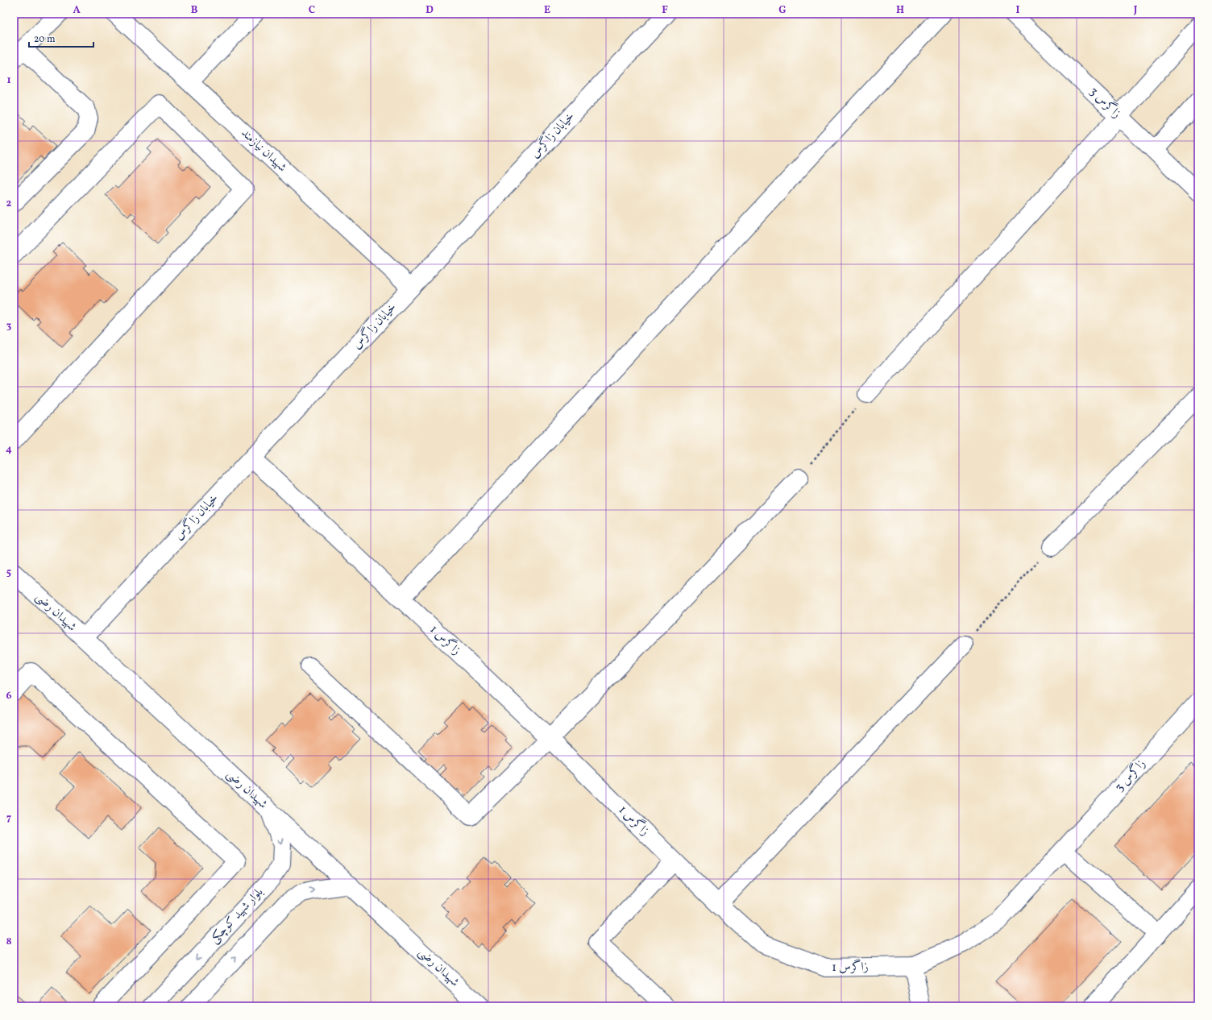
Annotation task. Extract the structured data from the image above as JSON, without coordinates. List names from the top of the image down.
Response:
{
  "streets": {
    "street": [
      "زاگرس 3",
      "خیابان زاگرس",
      "شهیدان نیازمند",
      "شهیدان رضی",
      "زاگرس 1",
      "بلوار شهید کوچکی"
    ]
  },
  "crossings": [
    ["زاگرس 3", "زاگرس 1"],
    ["خیابان زاگرس", "شهیدان نیازمند"],
    ["خیابان زاگرس", "شهیدان رضی"],
    ["خیابان زاگرس", "زاگرس 1"],
    ["شهیدان رضی", "بلوار شهید کوچکی"]
  ],
  "scale_bar": "20 m",
  "grid": {
    "columns": [
      "A",
      "B",
      "C",
      "D",
      "E",
      "F",
      "G",
      "H",
      "I",
      "J"
    ],
    "rows": [
      "1",
      "2",
      "3",
      "4",
      "5",
      "6",
      "7",
      "8"
    ]
  }
}
